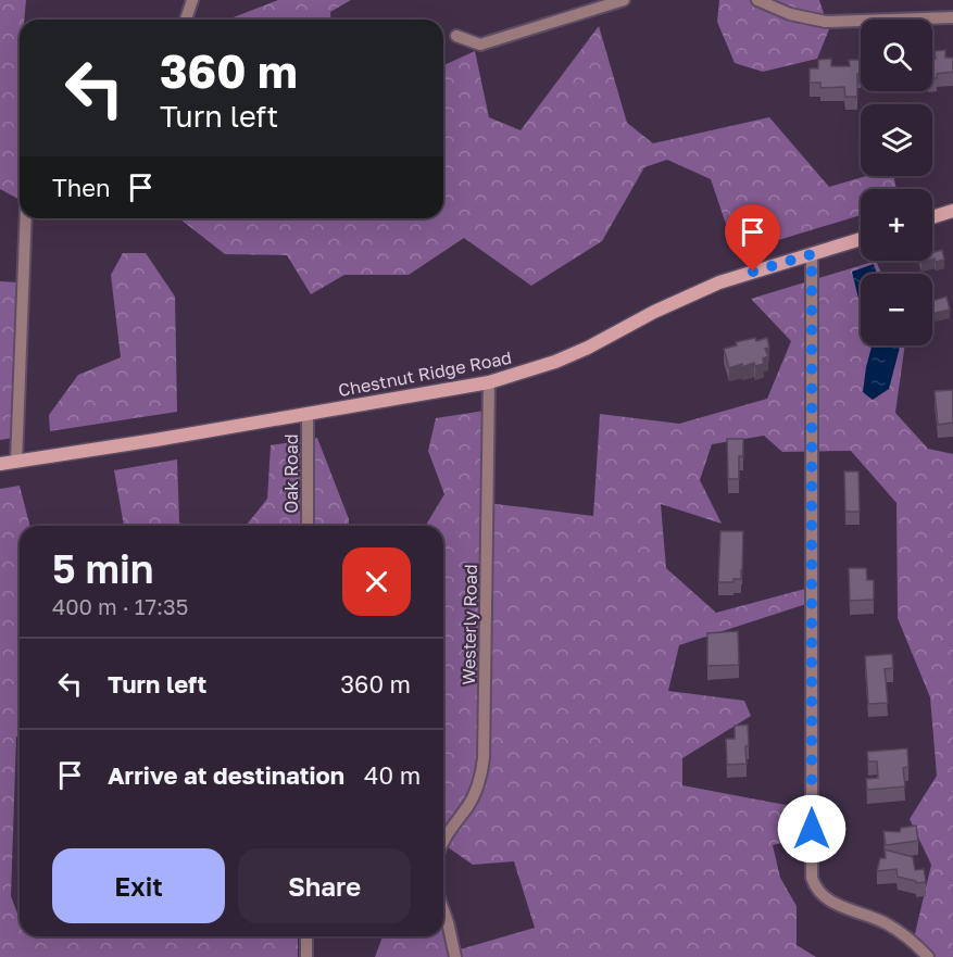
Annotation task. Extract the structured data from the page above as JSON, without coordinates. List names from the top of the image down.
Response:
{
  "streets": {
    "main road": ["Chestnut Ridge Road"],
    "street": ["Oak Road", "Westerly Road"]
  },
  "crossings": [
    ["Chestnut Ridge Road", "Oak Road"],
    ["Chestnut Ridge Road", "Westerly Road"]
  ],
  "page": {
    "map_buttons": ["+", "−"],
    "turn": ["360 m", "Turn left"],
    "then": "Then",
    "heading": ["5 min", "400 m · 17:35"],
    "list": [
      {
        "name": "Turn left",
        "value": "360 m"
      },
      {
        "name": "Arrive at destination",
        "value": "40 m"
      }
    ],
    "buttons": ["Exit", "Share"]
  }
}
